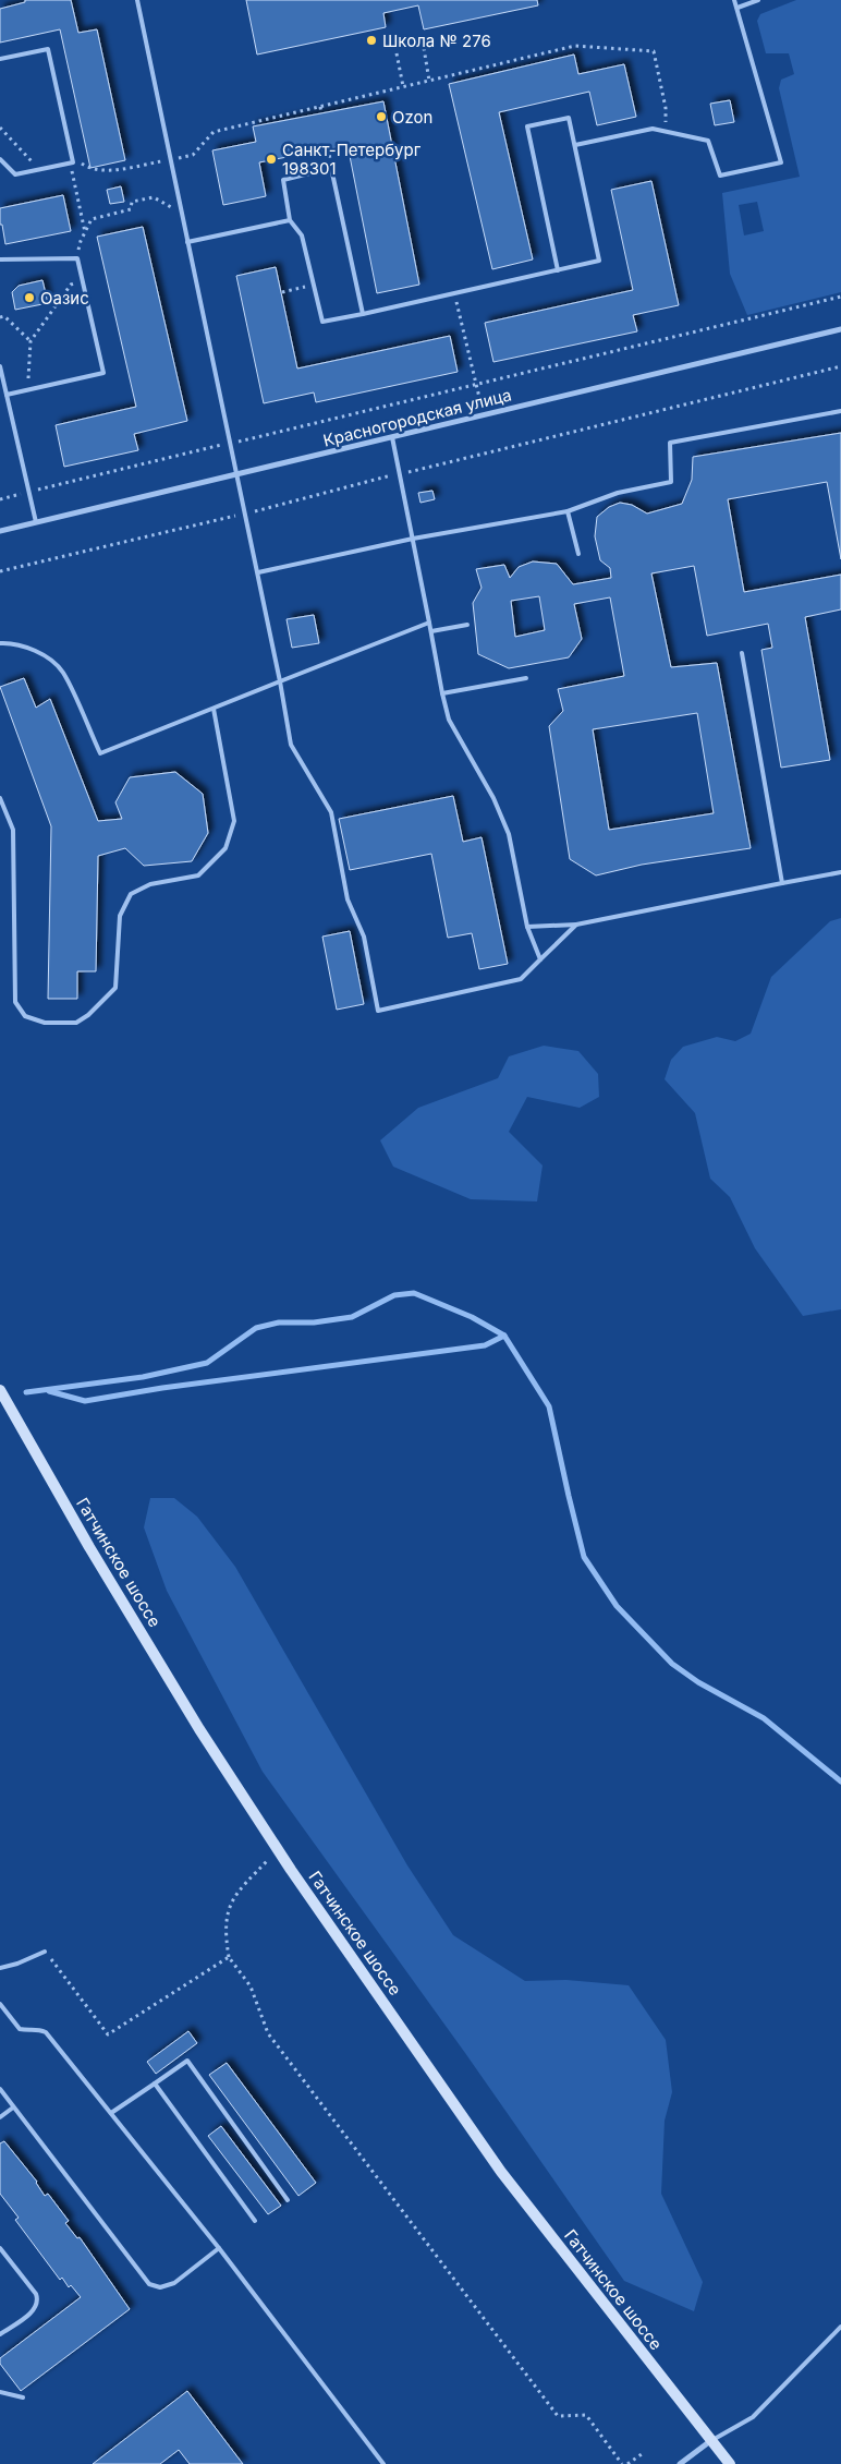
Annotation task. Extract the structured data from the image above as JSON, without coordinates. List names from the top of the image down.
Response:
{
  "streets": {
    "main road": ["Гатчинское шоссе"],
    "street": ["Красногородская улица"]
  },
  "places": [
    "Школа № 276",
    "Ozon",
    "Санкт-Петербург 198301",
    "Оазис"
  ]
}
